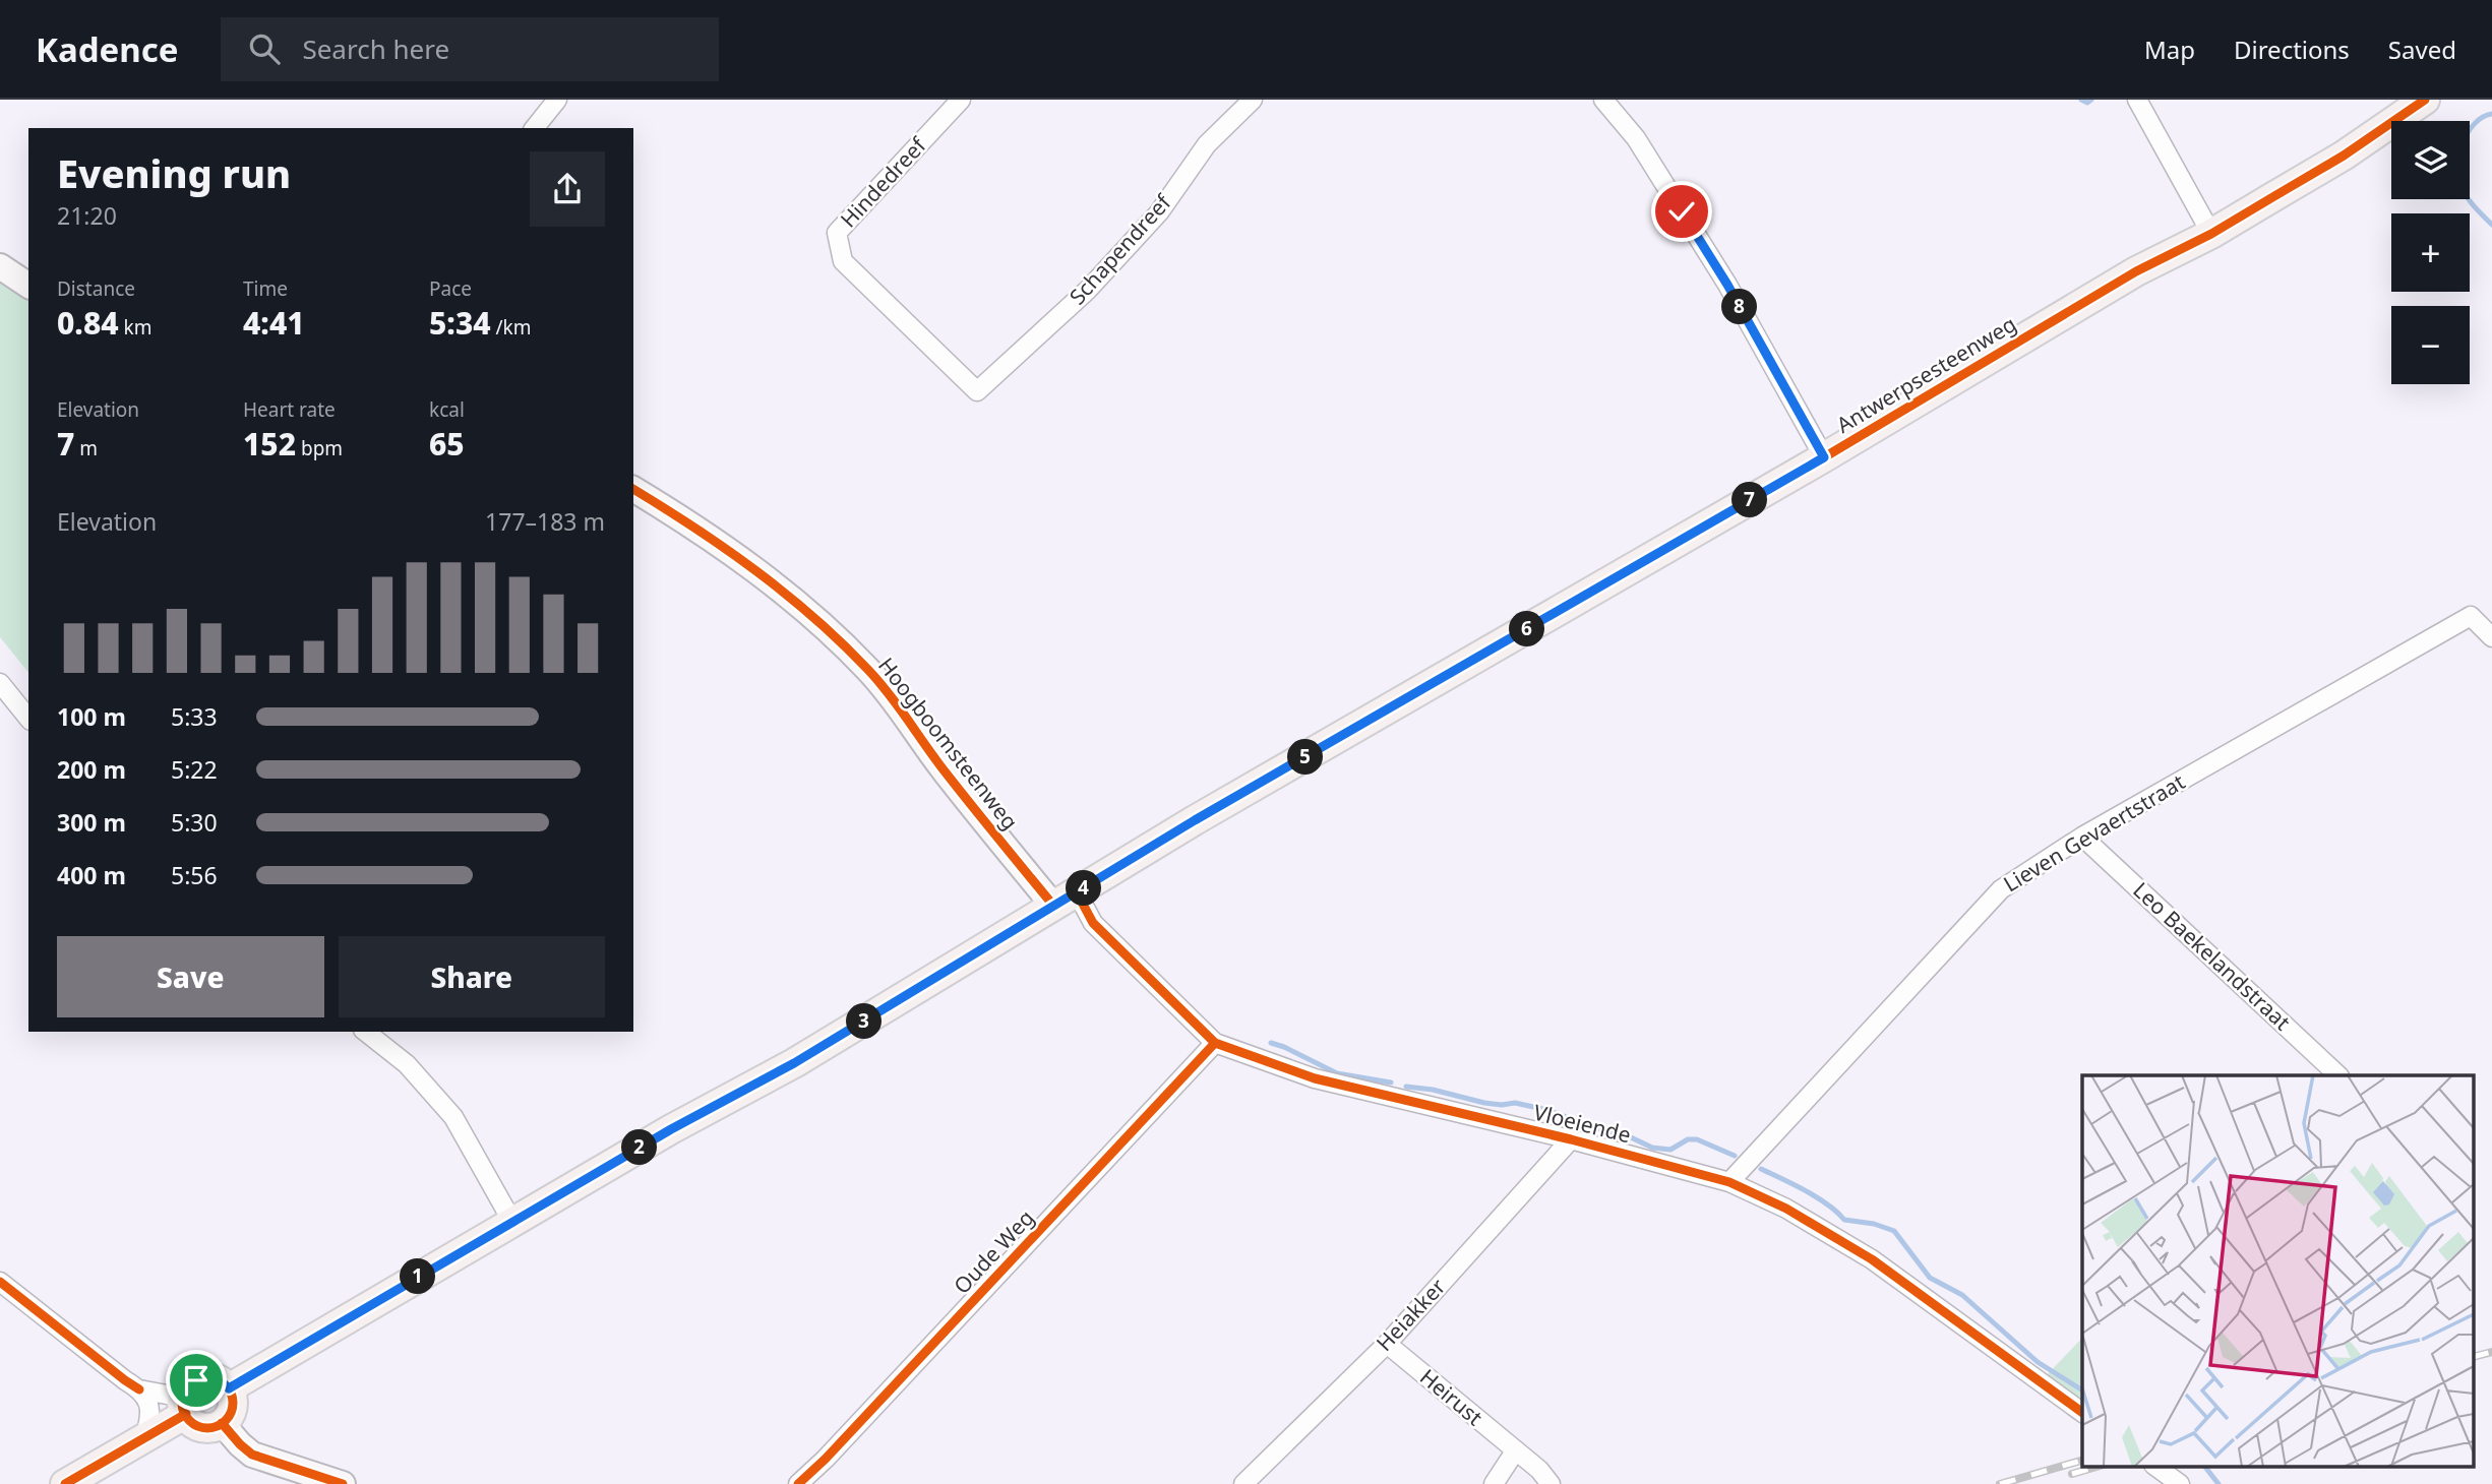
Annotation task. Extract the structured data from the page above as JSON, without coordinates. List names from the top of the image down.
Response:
{
  "streets": {
    "main road": ["Antwerpsesteenweg"],
    "street": [
      "Hindedreef",
      "Schapendreef",
      "Hoogboomsteenweg",
      "Lieven Gevaertstraat",
      "Leo Baekelandstraat",
      "Vloeiende",
      "Oude Weg",
      "Heiakker",
      "Heirust"
    ]
  },
  "crossings": [
    ["Hindedreef", "Schapendreef"],
    ["Antwerpsesteenweg", "Hoogboomsteenweg"],
    ["Antwerpsesteenweg", "Vloeiende"],
    ["Hoogboomsteenweg", "Vloeiende"],
    ["Lieven Gevaertstraat", "Leo Baekelandstraat"],
    ["Lieven Gevaertstraat", "Vloeiende"],
    ["Vloeiende", "Oude Weg"],
    ["Vloeiende", "Heiakker"],
    ["Heiakker", "Heirust"]
  ],
  "page": {
    "header": "Kadence",
    "search": "Search here",
    "nav": ["Map", "Directions", "Saved"],
    "map_buttons": ["+", "−"],
    "heading": ["Evening run", "21:20"],
    "stats": [
      ["Distance", "0.84 km"],
      ["Time", "4:41"],
      ["Pace", "5:34 /km"],
      ["Elevation", "7 m"],
      ["Heart rate", "152 bpm"],
      ["kcal", "65"]
    ],
    "pins": [
      "8",
      "7",
      "6",
      "5",
      "4",
      "3",
      "2",
      "1"
    ],
    "chart": ["Elevation", "177–183 m"],
    "list": [
      {
        "name": "100 m",
        "note": "5:33"
      },
      {
        "name": "200 m",
        "note": "5:22"
      },
      {
        "name": "300 m",
        "note": "5:30"
      },
      {
        "name": "400 m",
        "note": "5:56"
      }
    ],
    "buttons": ["Save", "Share"]
  }
}
